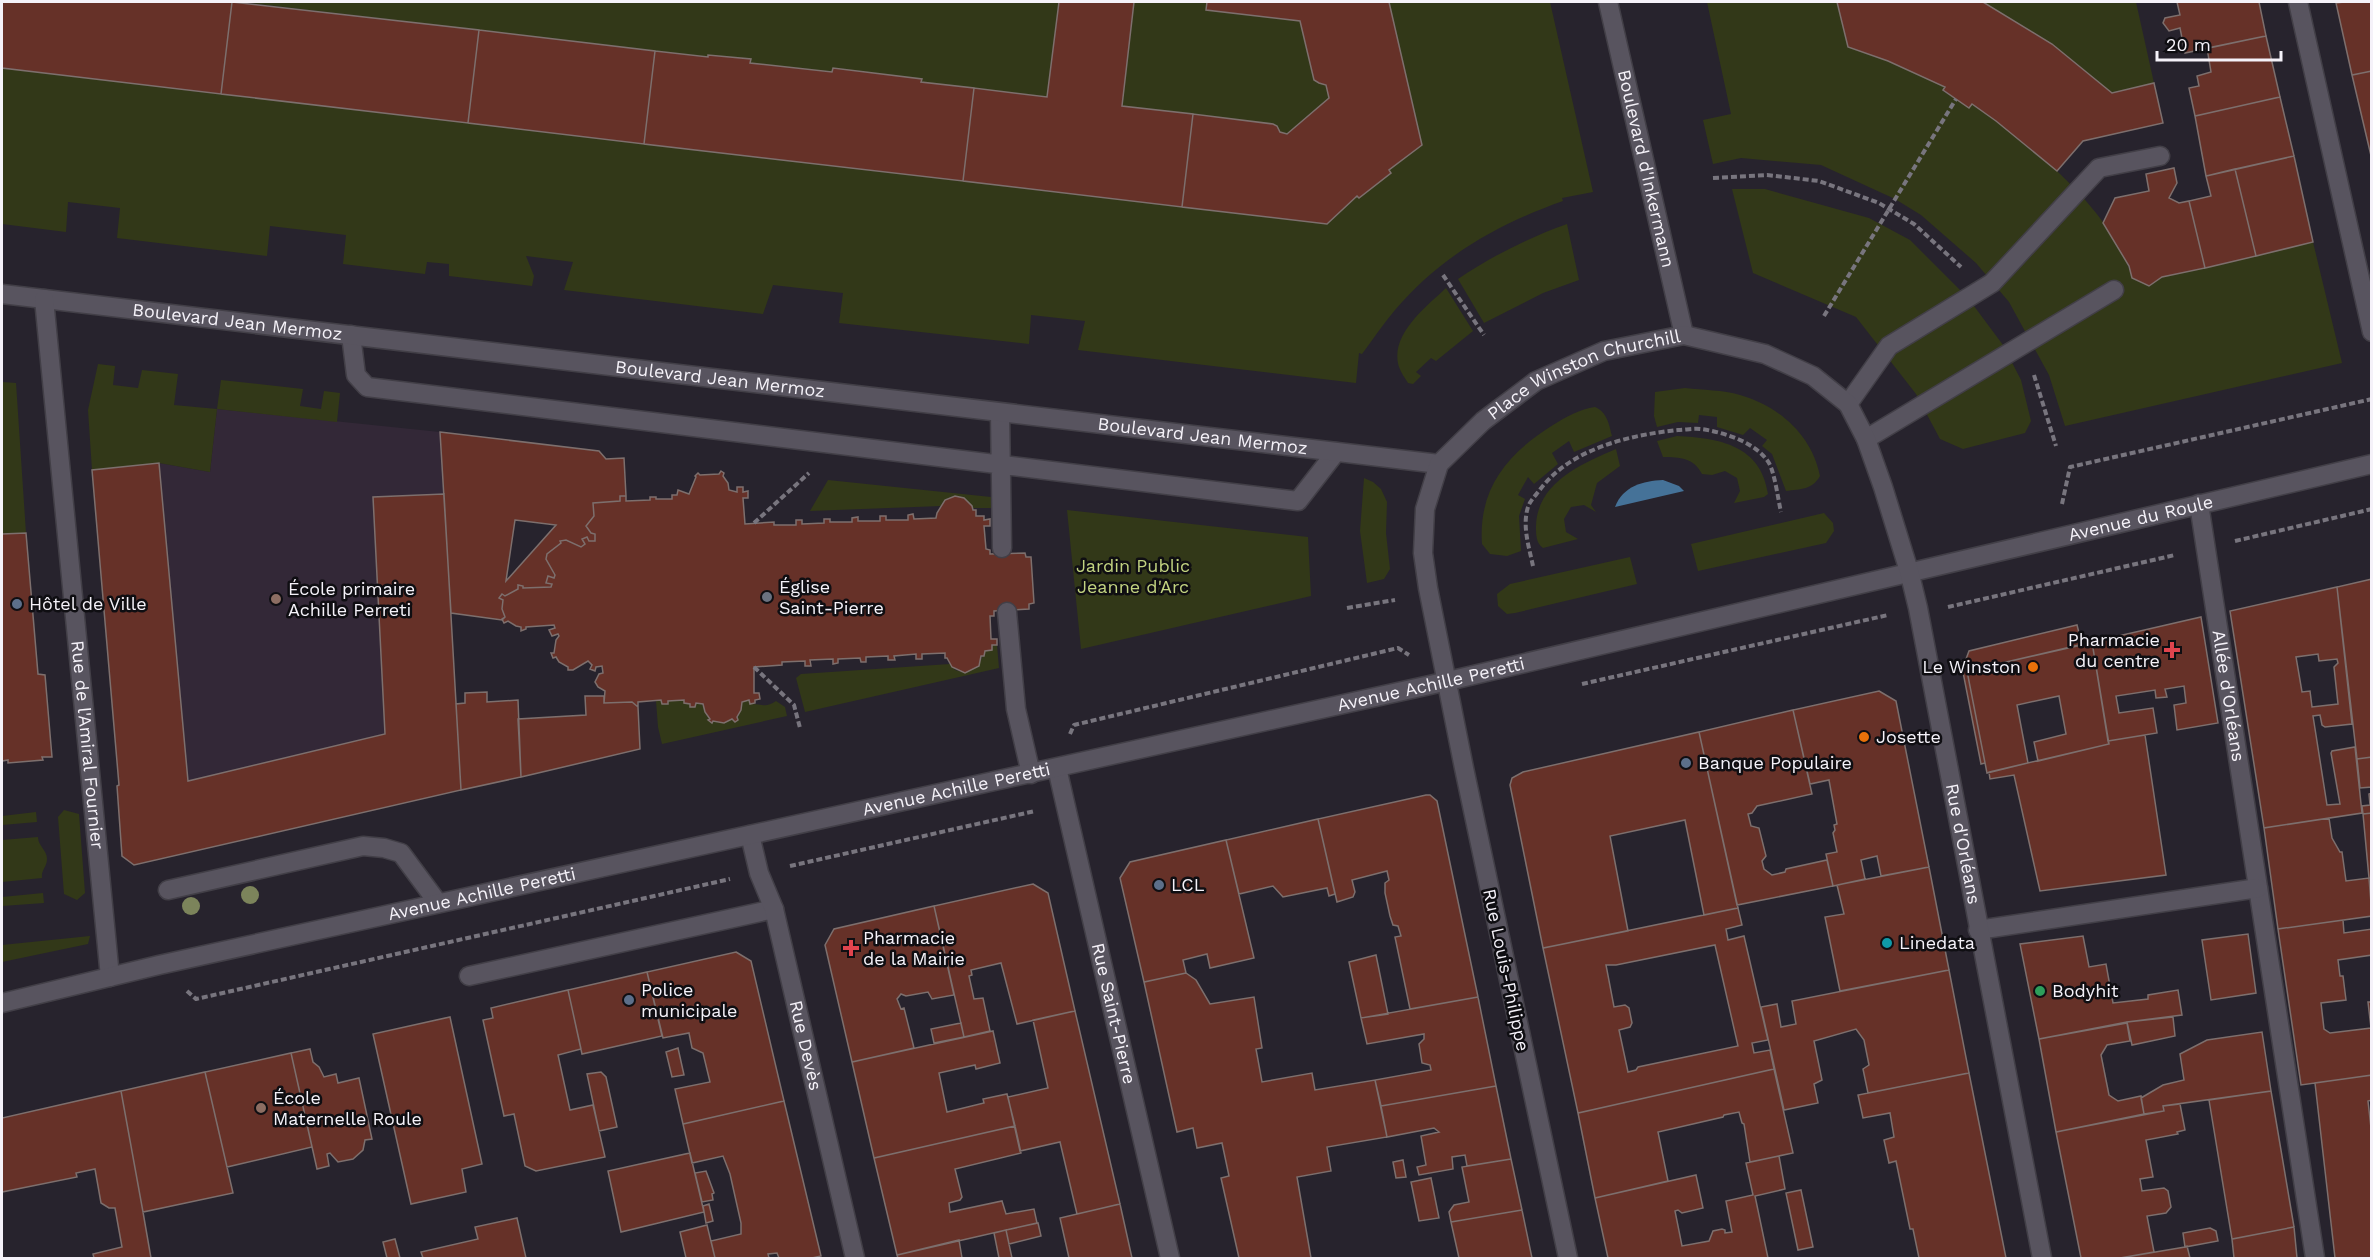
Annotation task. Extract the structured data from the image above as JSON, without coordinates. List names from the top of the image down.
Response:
{
  "streets": {
    "street": [
      "Boulevard d'Inkermann",
      "Boulevard Jean Mermoz",
      "Place Winston Churchill",
      "Avenue du Roule",
      "Avenue Achille Peretti",
      "Allée d'Orléans",
      "Rue de l'Amiral Fournier",
      "Rue d'Orléans",
      "Rue Louis-Philippe",
      "Rue Saint-Pierre",
      "Rue Devès"
    ]
  },
  "crossings": [
    ["Boulevard d'Inkermann", "Place Winston Churchill"],
    ["Boulevard Jean Mermoz", "Place Winston Churchill"],
    ["Boulevard Jean Mermoz", "Rue de l'Amiral Fournier"],
    ["Place Winston Churchill", "Avenue du Roule"],
    ["Place Winston Churchill", "Avenue Achille Peretti"],
    ["Place Winston Churchill", "Rue d'Orléans"],
    ["Place Winston Churchill", "Rue Louis-Philippe"],
    ["Avenue du Roule", "Avenue Achille Peretti"],
    ["Avenue du Roule", "Allée d'Orléans"],
    ["Avenue du Roule", "Rue d'Orléans"],
    ["Avenue Achille Peretti", "Rue de l'Amiral Fournier"],
    ["Avenue Achille Peretti", "Rue d'Orléans"],
    ["Avenue Achille Peretti", "Rue Louis-Philippe"],
    ["Avenue Achille Peretti", "Rue Saint-Pierre"],
    ["Avenue Achille Peretti", "Rue Devès"]
  ],
  "parks": ["Jardin Public Jeanne d'Arc"],
  "places": {
    "other": [
      "Église Saint-Pierre",
      "École primaire Achille Perreti",
      "Hôtel de Ville",
      "Le Winston",
      "Josette",
      "Banque Populaire",
      "LCL",
      "Linedata",
      "Bodyhit",
      "Police municipale",
      "École Maternelle Roule"
    ],
    "health": ["Pharmacie du centre", "Pharmacie de la Mairie"]
  },
  "scale_bar": "20 m"
}
